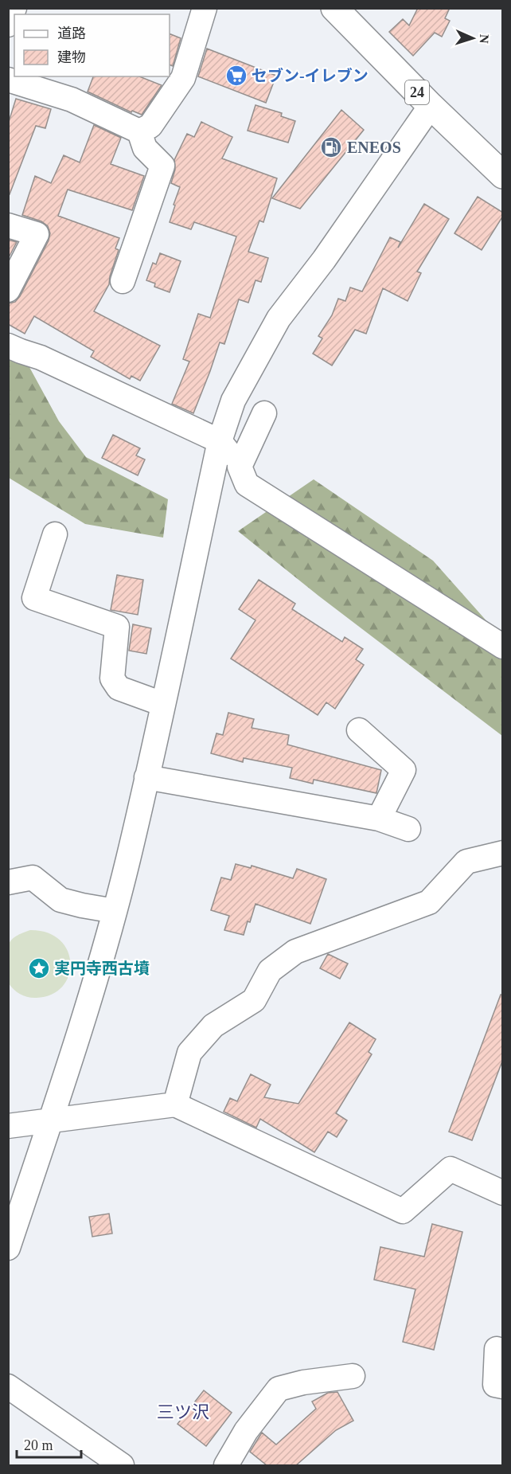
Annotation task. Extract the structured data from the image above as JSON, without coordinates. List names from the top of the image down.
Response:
{
  "streets": {
    "main road": ["24"]
  },
  "districts": ["三ツ沢"],
  "places": {
    "supermarket": ["セブン-イレブン"],
    "fuel station": ["ENEOS"],
    "place": ["実円寺西古墳"]
  },
  "legend": ["道路", "建物"],
  "scale_bar": "20 m",
  "north": "right"
}
